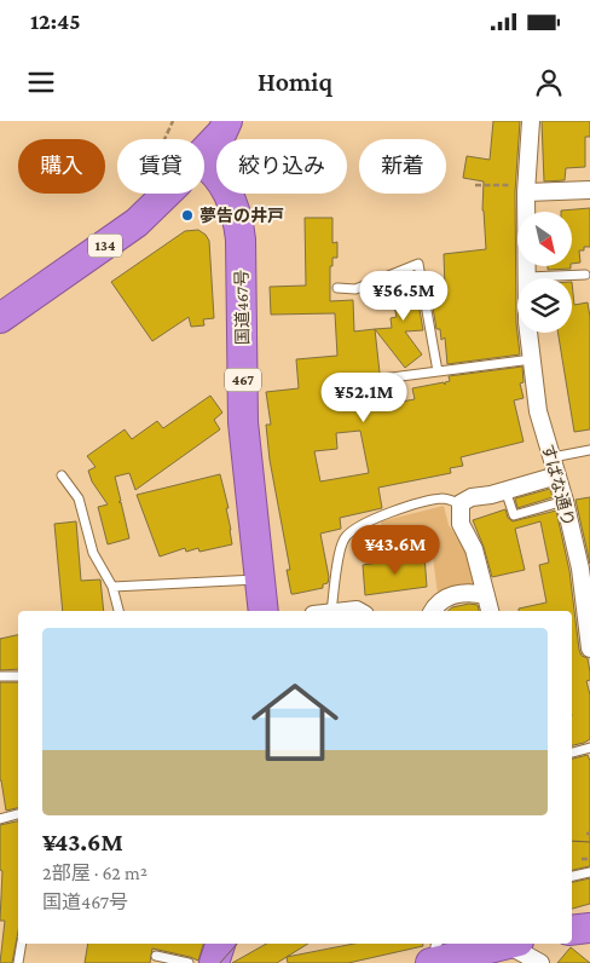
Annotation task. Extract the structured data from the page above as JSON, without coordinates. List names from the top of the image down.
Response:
{
  "streets": {
    "highway": ["134", "国道467号", "467"],
    "street": ["すばな通り"]
  },
  "places": ["夢告の井戸"],
  "north": "bottom right",
  "page": {
    "status": "12:45",
    "header": "Homiq",
    "chip": [
      "購入",
      "賃貸",
      "絞り込み",
      "新着"
    ],
    "price": ["¥56.5M", "¥52.1M", "¥43.6M"],
    "list": [
      {
        "name": "¥43.6M",
        "note": "2部屋 · 62 m² · 国道467号"
      }
    ]
  }
}
